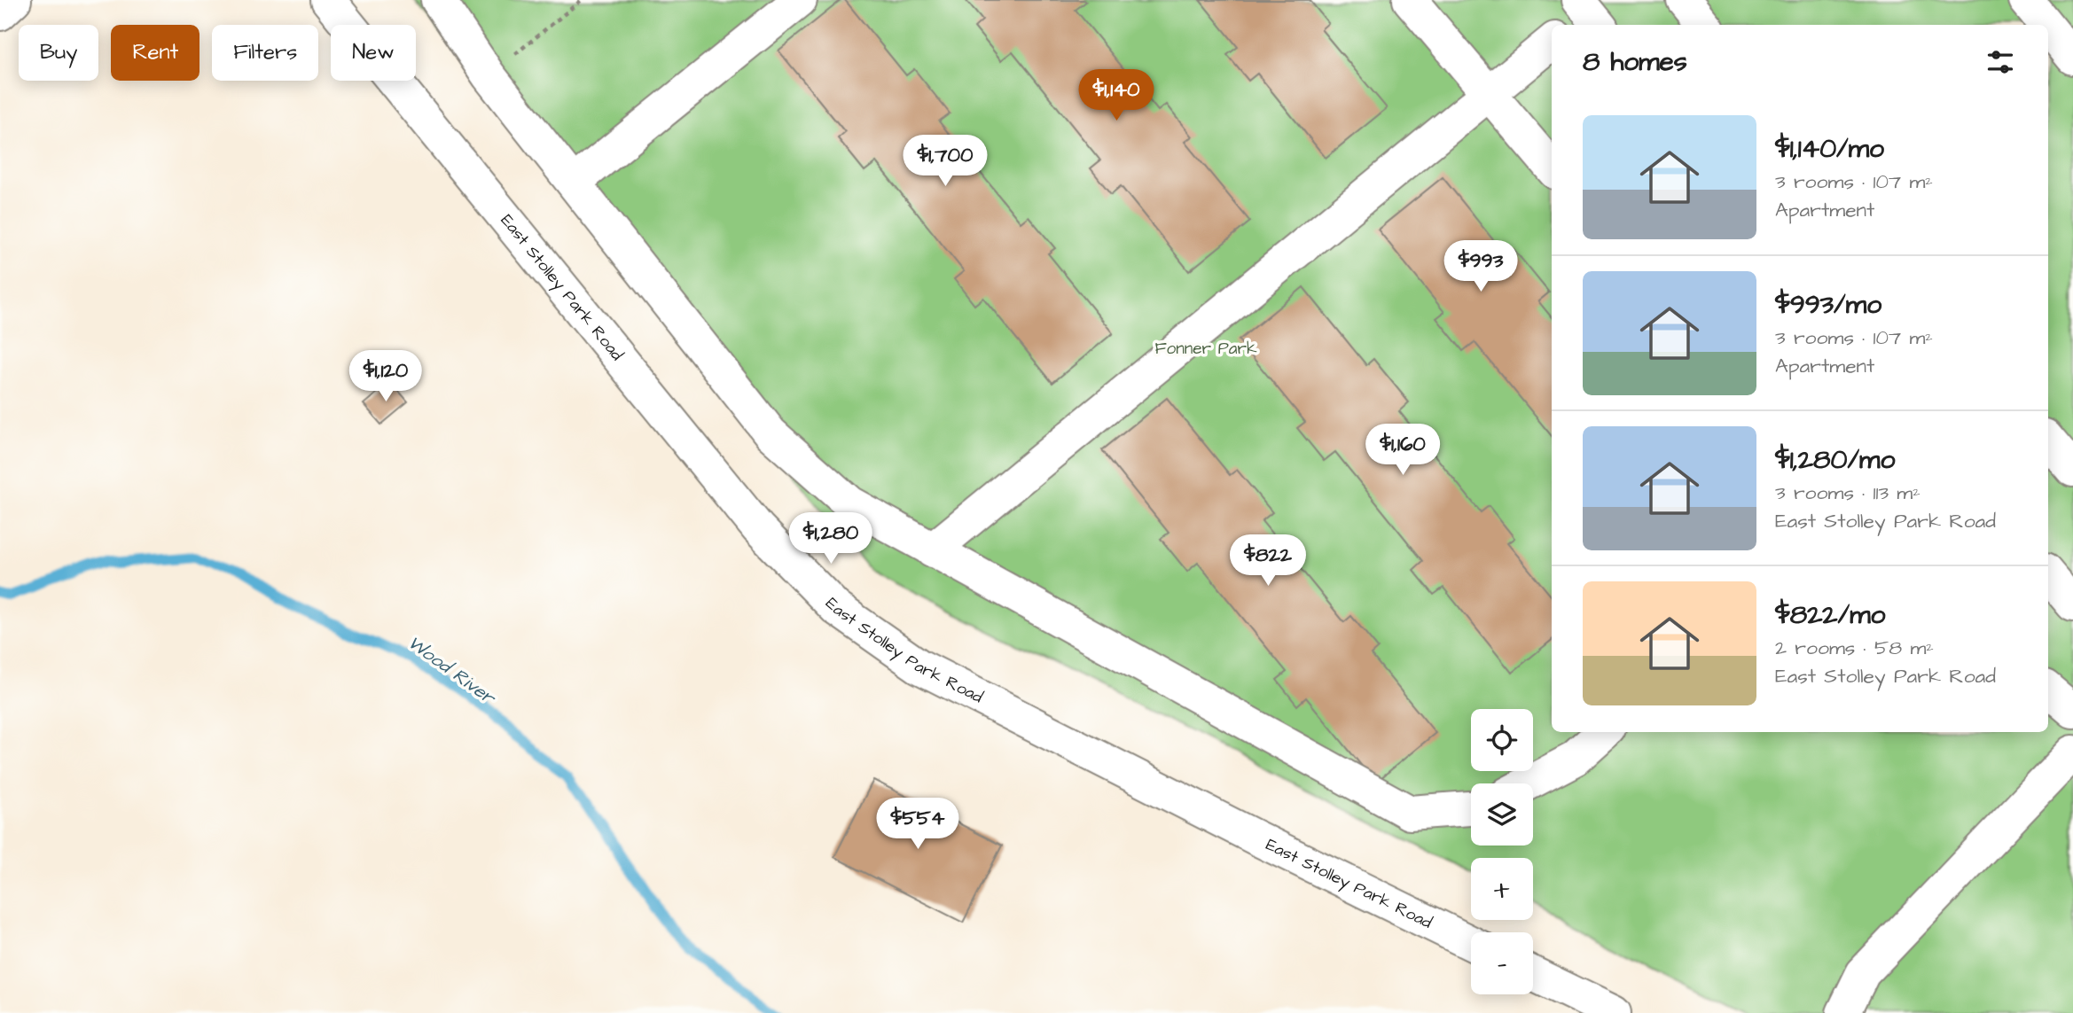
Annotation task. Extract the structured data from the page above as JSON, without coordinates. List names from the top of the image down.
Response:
{
  "streets": {
    "street": ["East Stolley Park Road"]
  },
  "water": ["Wood River"],
  "parks": ["Fonner Park"],
  "page": {
    "chip": [
      "Buy",
      "Rent",
      "Filters",
      "New"
    ],
    "heading": "8 homes",
    "price": [
      "$1,140",
      "$1,700",
      "$993",
      "$1,120",
      "$1,160",
      "$1,280",
      "$822",
      "$554"
    ],
    "list": [
      {
        "name": "$1,140/mo",
        "note": "3 rooms · 107 m² · Apartment"
      },
      {
        "name": "$993/mo",
        "note": "3 rooms · 107 m² · Apartment"
      },
      {
        "name": "$1,280/mo",
        "note": "3 rooms · 113 m² · East Stolley Park Road"
      },
      {
        "name": "$822/mo",
        "note": "2 rooms · 58 m² · East Stolley Park Road"
      }
    ],
    "map_buttons": ["+", "−"]
  }
}
